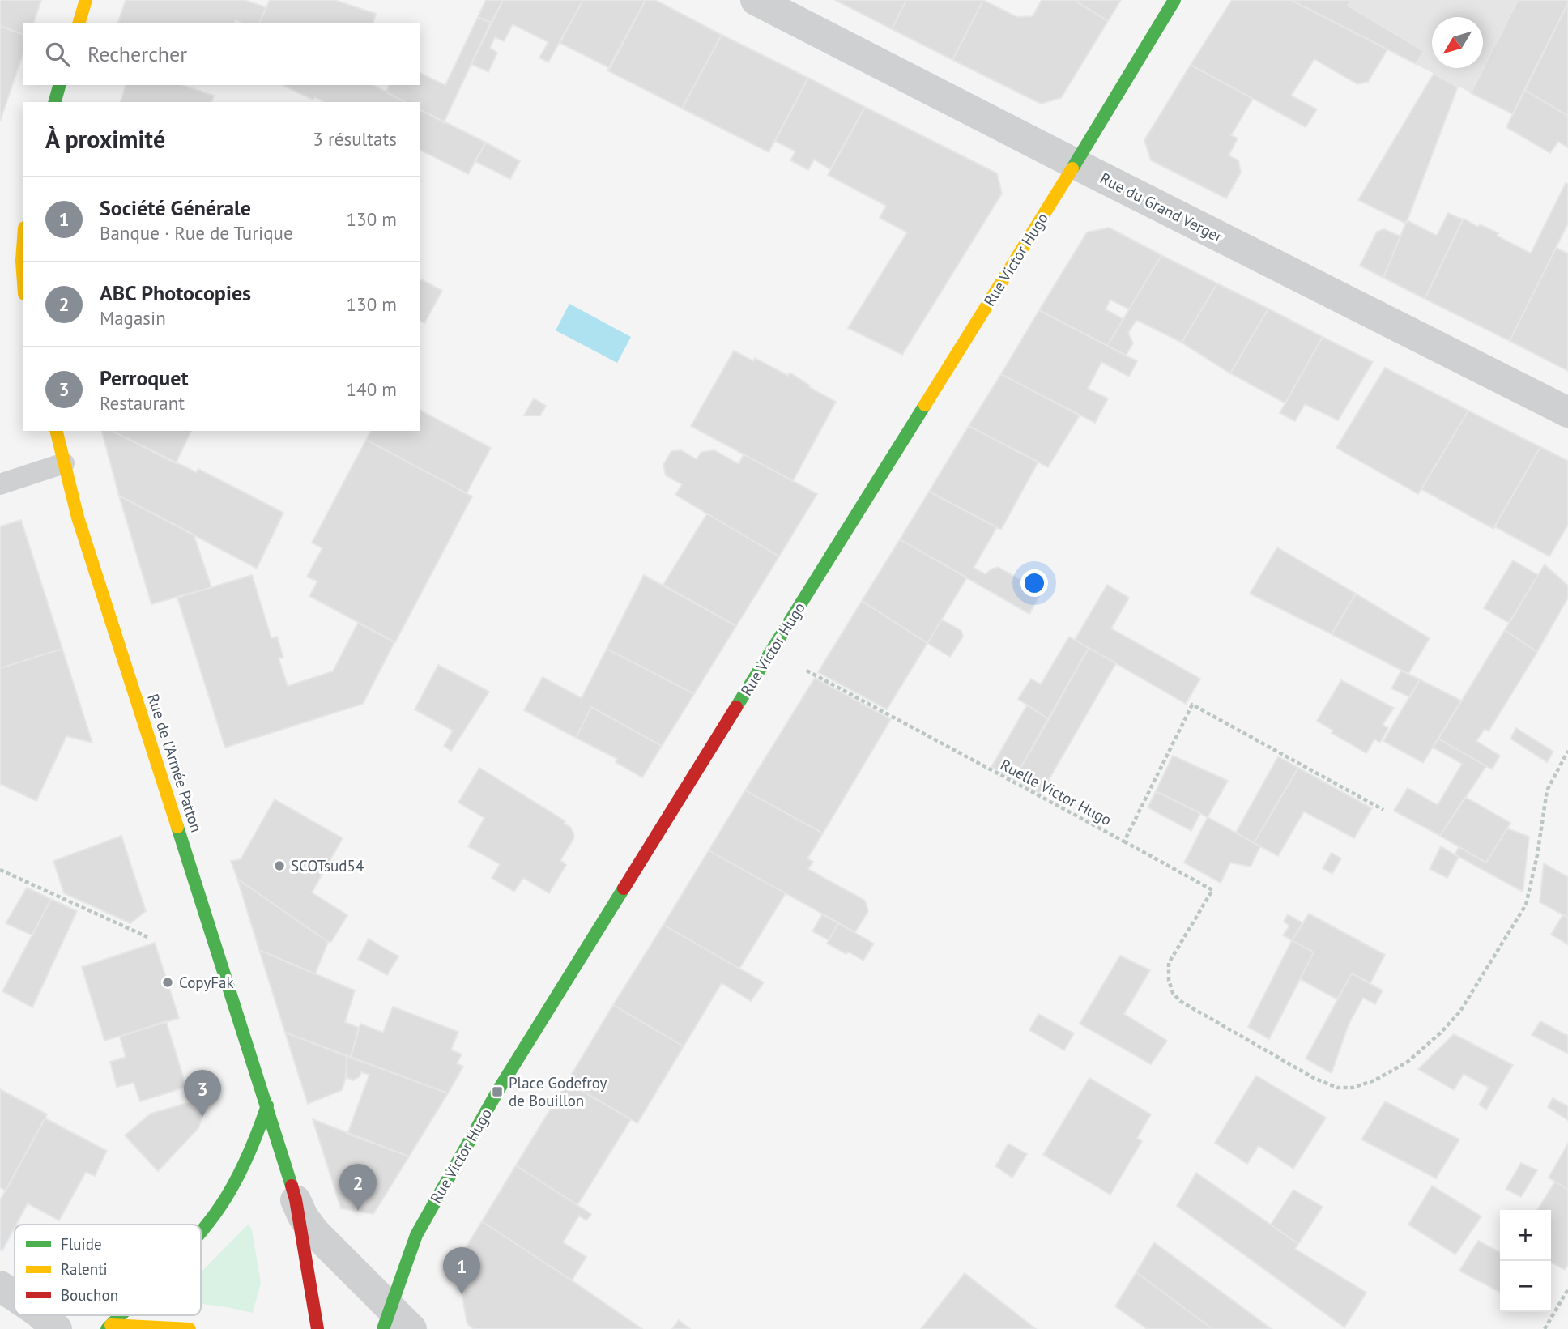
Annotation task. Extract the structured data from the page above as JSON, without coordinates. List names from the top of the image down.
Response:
{
  "streets": {
    "main road": ["Rue Victor Hugo", "Rue de l'Armée Patton"],
    "street": ["Rue du Grand Verger"],
    "path": ["Ruelle Victor Hugo"]
  },
  "crossings": [
    ["Rue du Grand Verger", "Rue Victor Hugo"],
    ["Rue Victor Hugo", "Ruelle Victor Hugo"]
  ],
  "places": {
    "other": ["SCOTsud54", "CopyFak"],
    "transit": ["Place Godefroy de Bouillon"]
  },
  "legend": ["Fluide", "Ralenti", "Bouchon"],
  "north": "bottom left",
  "page": {
    "search": "Rechercher",
    "heading": ["À proximité", "3 résultats"],
    "list": [
      {
        "mark": "1",
        "name": "Société Générale",
        "note": "Banque · Rue de Turique",
        "value": "130 m"
      },
      {
        "mark": "2",
        "name": "ABC Photocopies",
        "note": "Magasin",
        "value": "130 m"
      },
      {
        "mark": "3",
        "name": "Perroquet",
        "note": "Restaurant",
        "value": "140 m"
      }
    ],
    "pins": ["3", "2", "1"],
    "map_buttons": ["+", "−"]
  }
}
